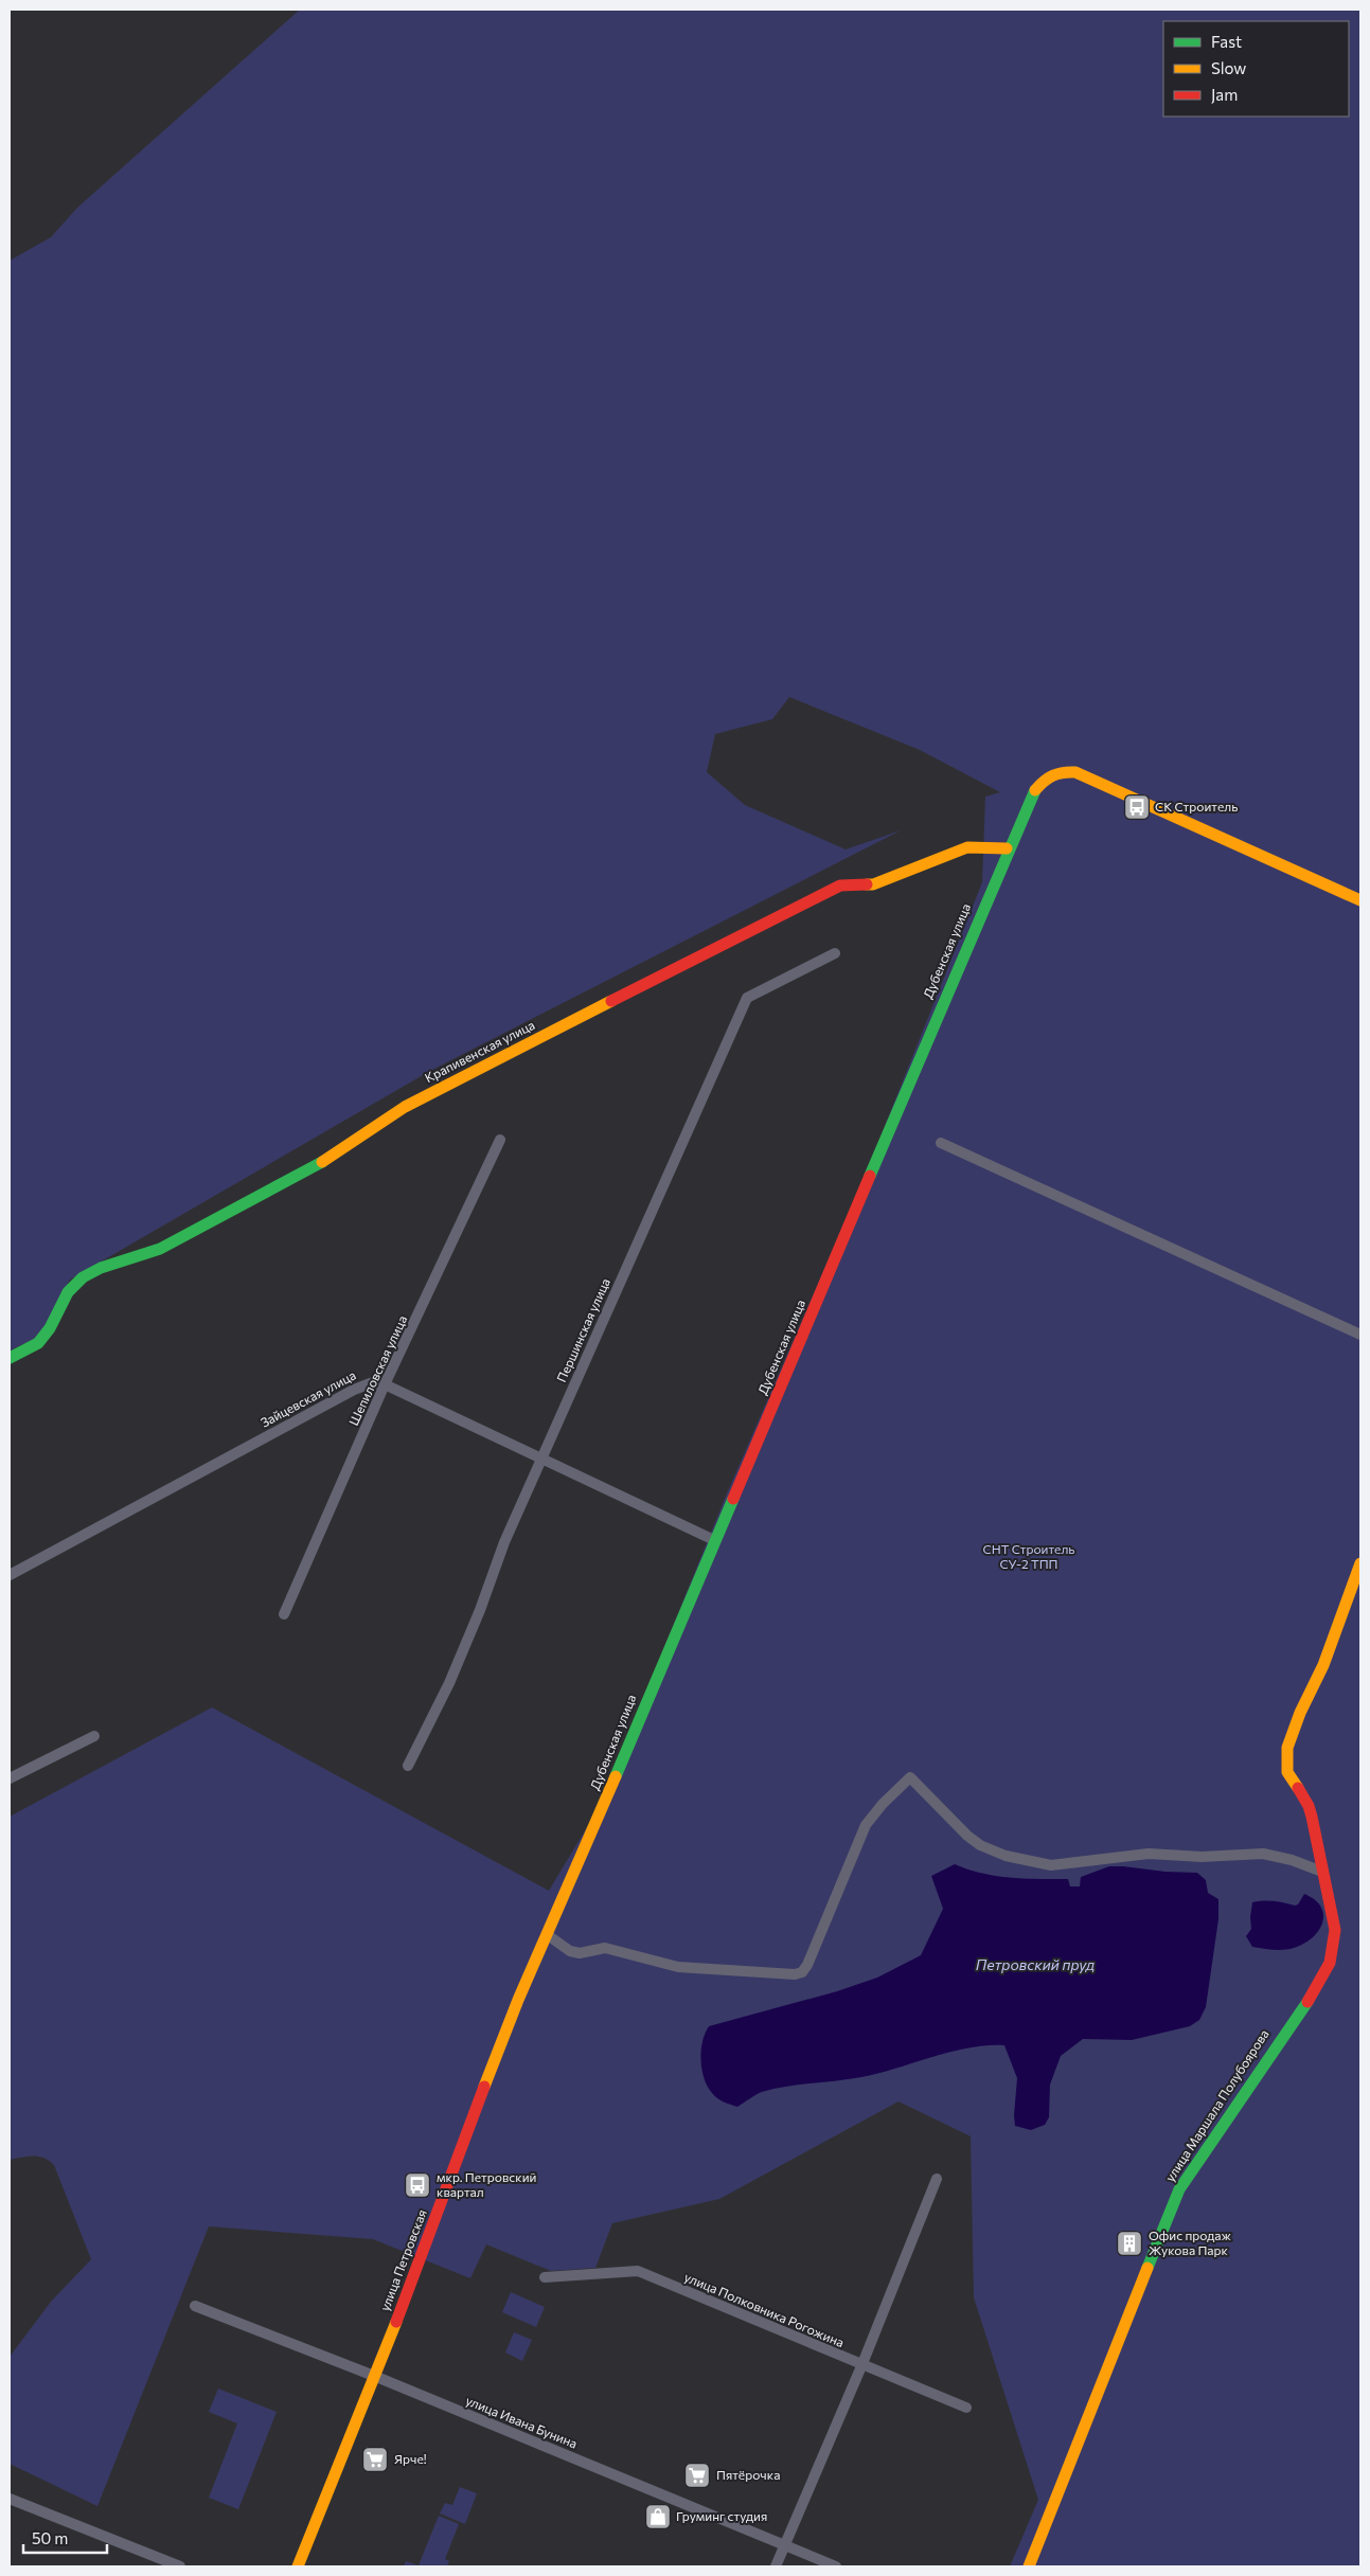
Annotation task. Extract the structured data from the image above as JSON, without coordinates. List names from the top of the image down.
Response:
{
  "streets": {
    "street": [
      "Дубенская улица",
      "Крапивенская улица",
      "Першинская улица",
      "Шепиловская улица",
      "Зайцевская улица",
      "улица Маршала Полубоярова",
      "улица Петровская",
      "улица Полковника Рогожина",
      "улица Ивана Бунина"
    ]
  },
  "crossings": [
    ["Дубенская улица", "Крапивенская улица"],
    ["Дубенская улица", "улица Петровская"],
    ["Шепиловская улица", "Зайцевская улица"],
    ["улица Петровская", "улица Ивана Бунина"]
  ],
  "water": ["Петровский пруд"],
  "parks": ["СНТ Строитель СУ-2 ТПП"],
  "places": {
    "bus stop": ["СК Строитель", "мкр. Петровский квартал"],
    "building": ["Офис продаж Жукова Парк"],
    "supermarket": ["Ярче!", "Пятёрочка"],
    "shop": ["Груминг студия"]
  },
  "legend": ["Fast", "Slow", "Jam"],
  "scale_bar": "50 m"
}
